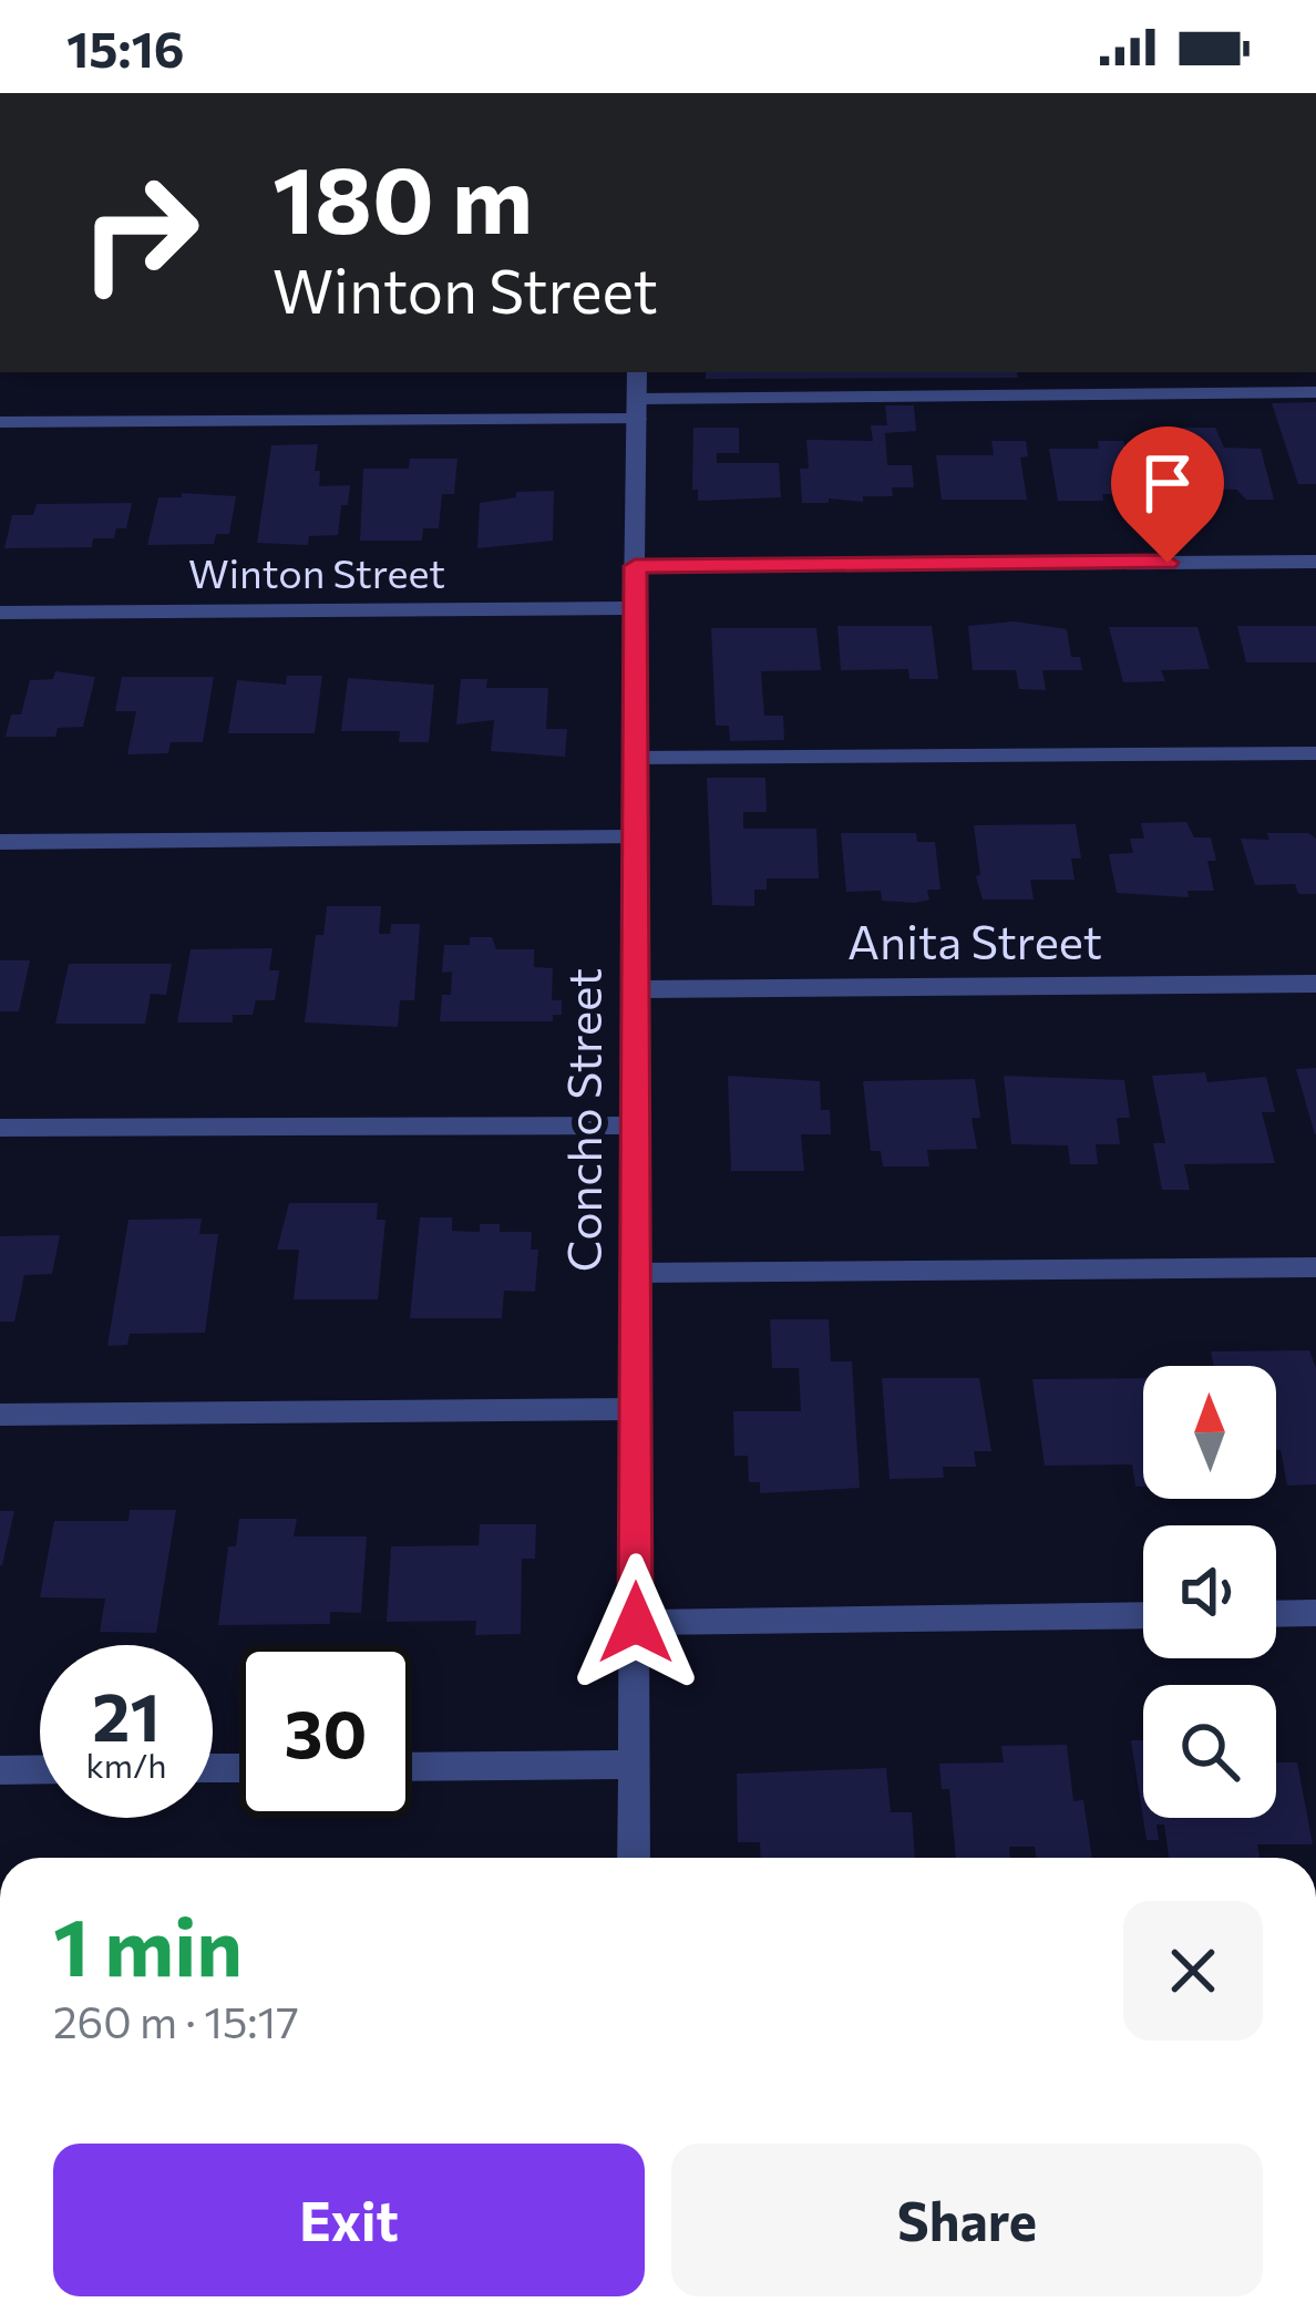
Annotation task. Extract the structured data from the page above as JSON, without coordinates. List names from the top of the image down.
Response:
{
  "streets": {
    "street": ["Winton Street", "Anita Street", "Concho Street"]
  },
  "crossings": [
    ["Winton Street", "Concho Street"],
    ["Anita Street", "Concho Street"]
  ],
  "north": "top",
  "page": {
    "status": "15:16",
    "turn": ["180 m", "Winton Street"],
    "speed": "21 km/h",
    "limit": "30",
    "heading": ["1 min", "260 m · 15:17"],
    "buttons": ["Exit", "Share"]
  }
}
